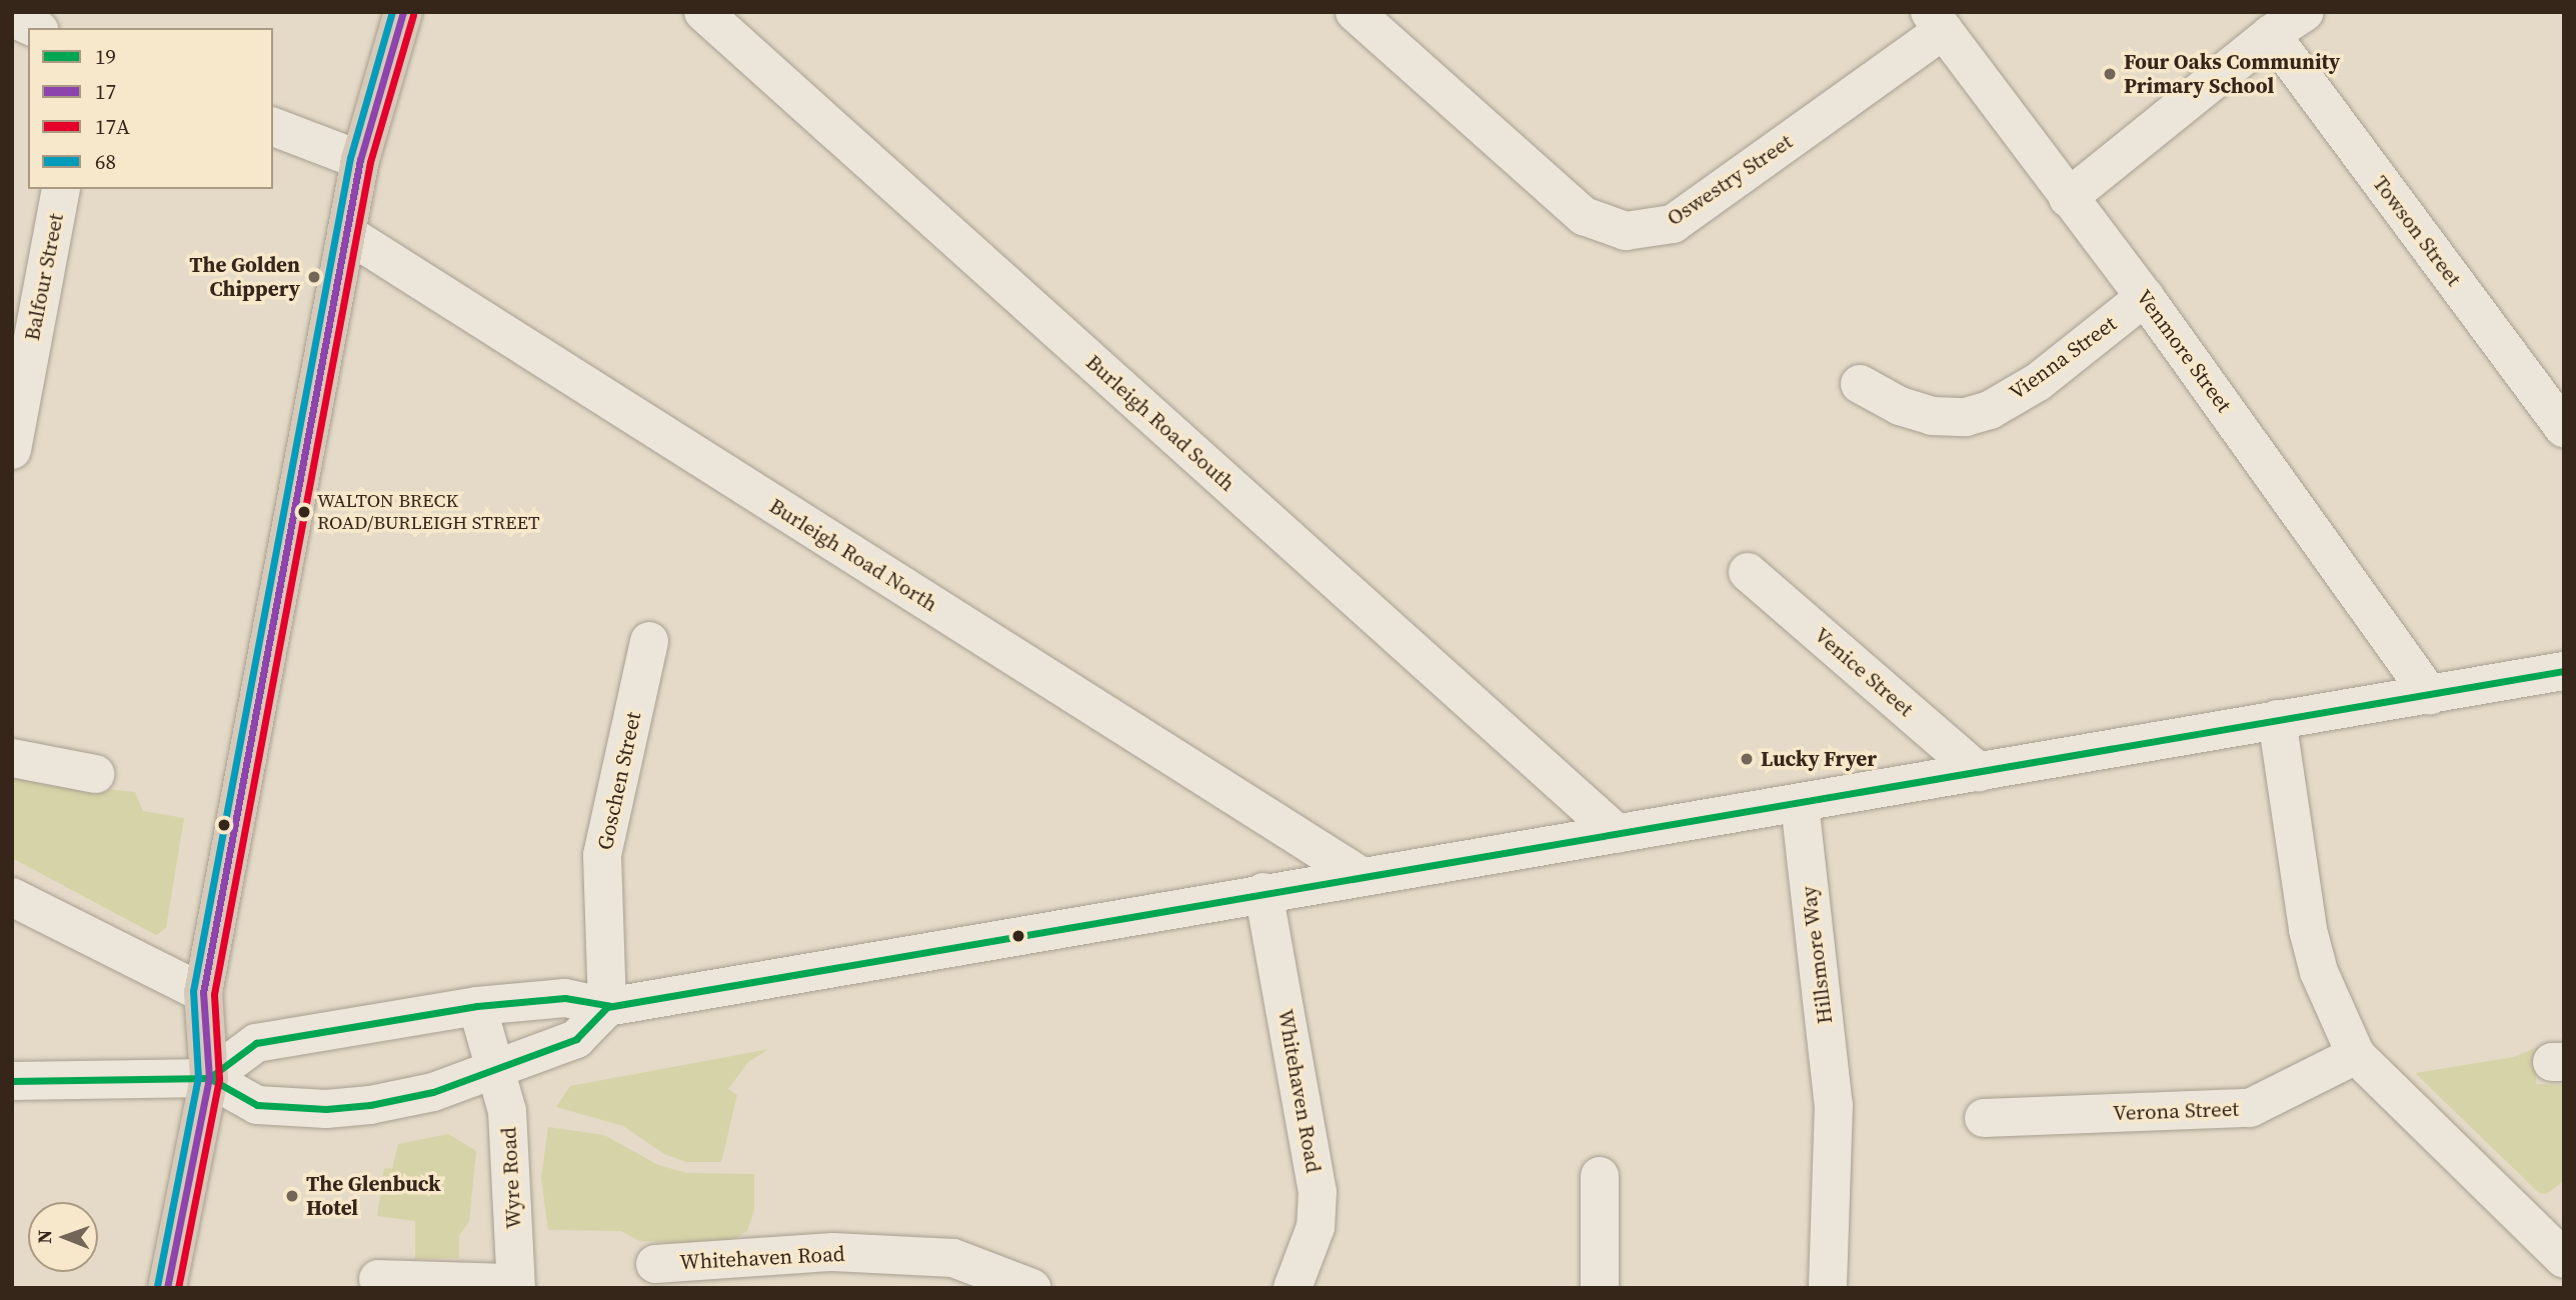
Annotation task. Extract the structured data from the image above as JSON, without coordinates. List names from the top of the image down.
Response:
{
  "streets": {
    "street": [
      "Oswestry Street",
      "Towson Street",
      "Balfour Street",
      "Venmore Street",
      "Vienna Street",
      "Burleigh Road South",
      "Burleigh Road North",
      "Venice Street",
      "Goschen Street",
      "Hillsmore Way",
      "Whitehaven Road",
      "Verona Street",
      "Wyre Road"
    ]
  },
  "crossings": [
    ["Oswestry Street", "Venmore Street"],
    ["Venmore Street", "Vienna Street"]
  ],
  "places": [
    "Four Oaks Community Primary School",
    "The Golden Chippery",
    "WALTON BRECK ROAD/BURLEIGH STREET",
    "Lucky Fryer",
    "The Glenbuck Hotel"
  ],
  "lines": [
    "transit line 17",
    "transit line 68",
    "transit line 17A",
    "transit line 19"
  ],
  "legend": [
    "19",
    "17",
    "17A",
    "68"
  ],
  "north": "left"
}
